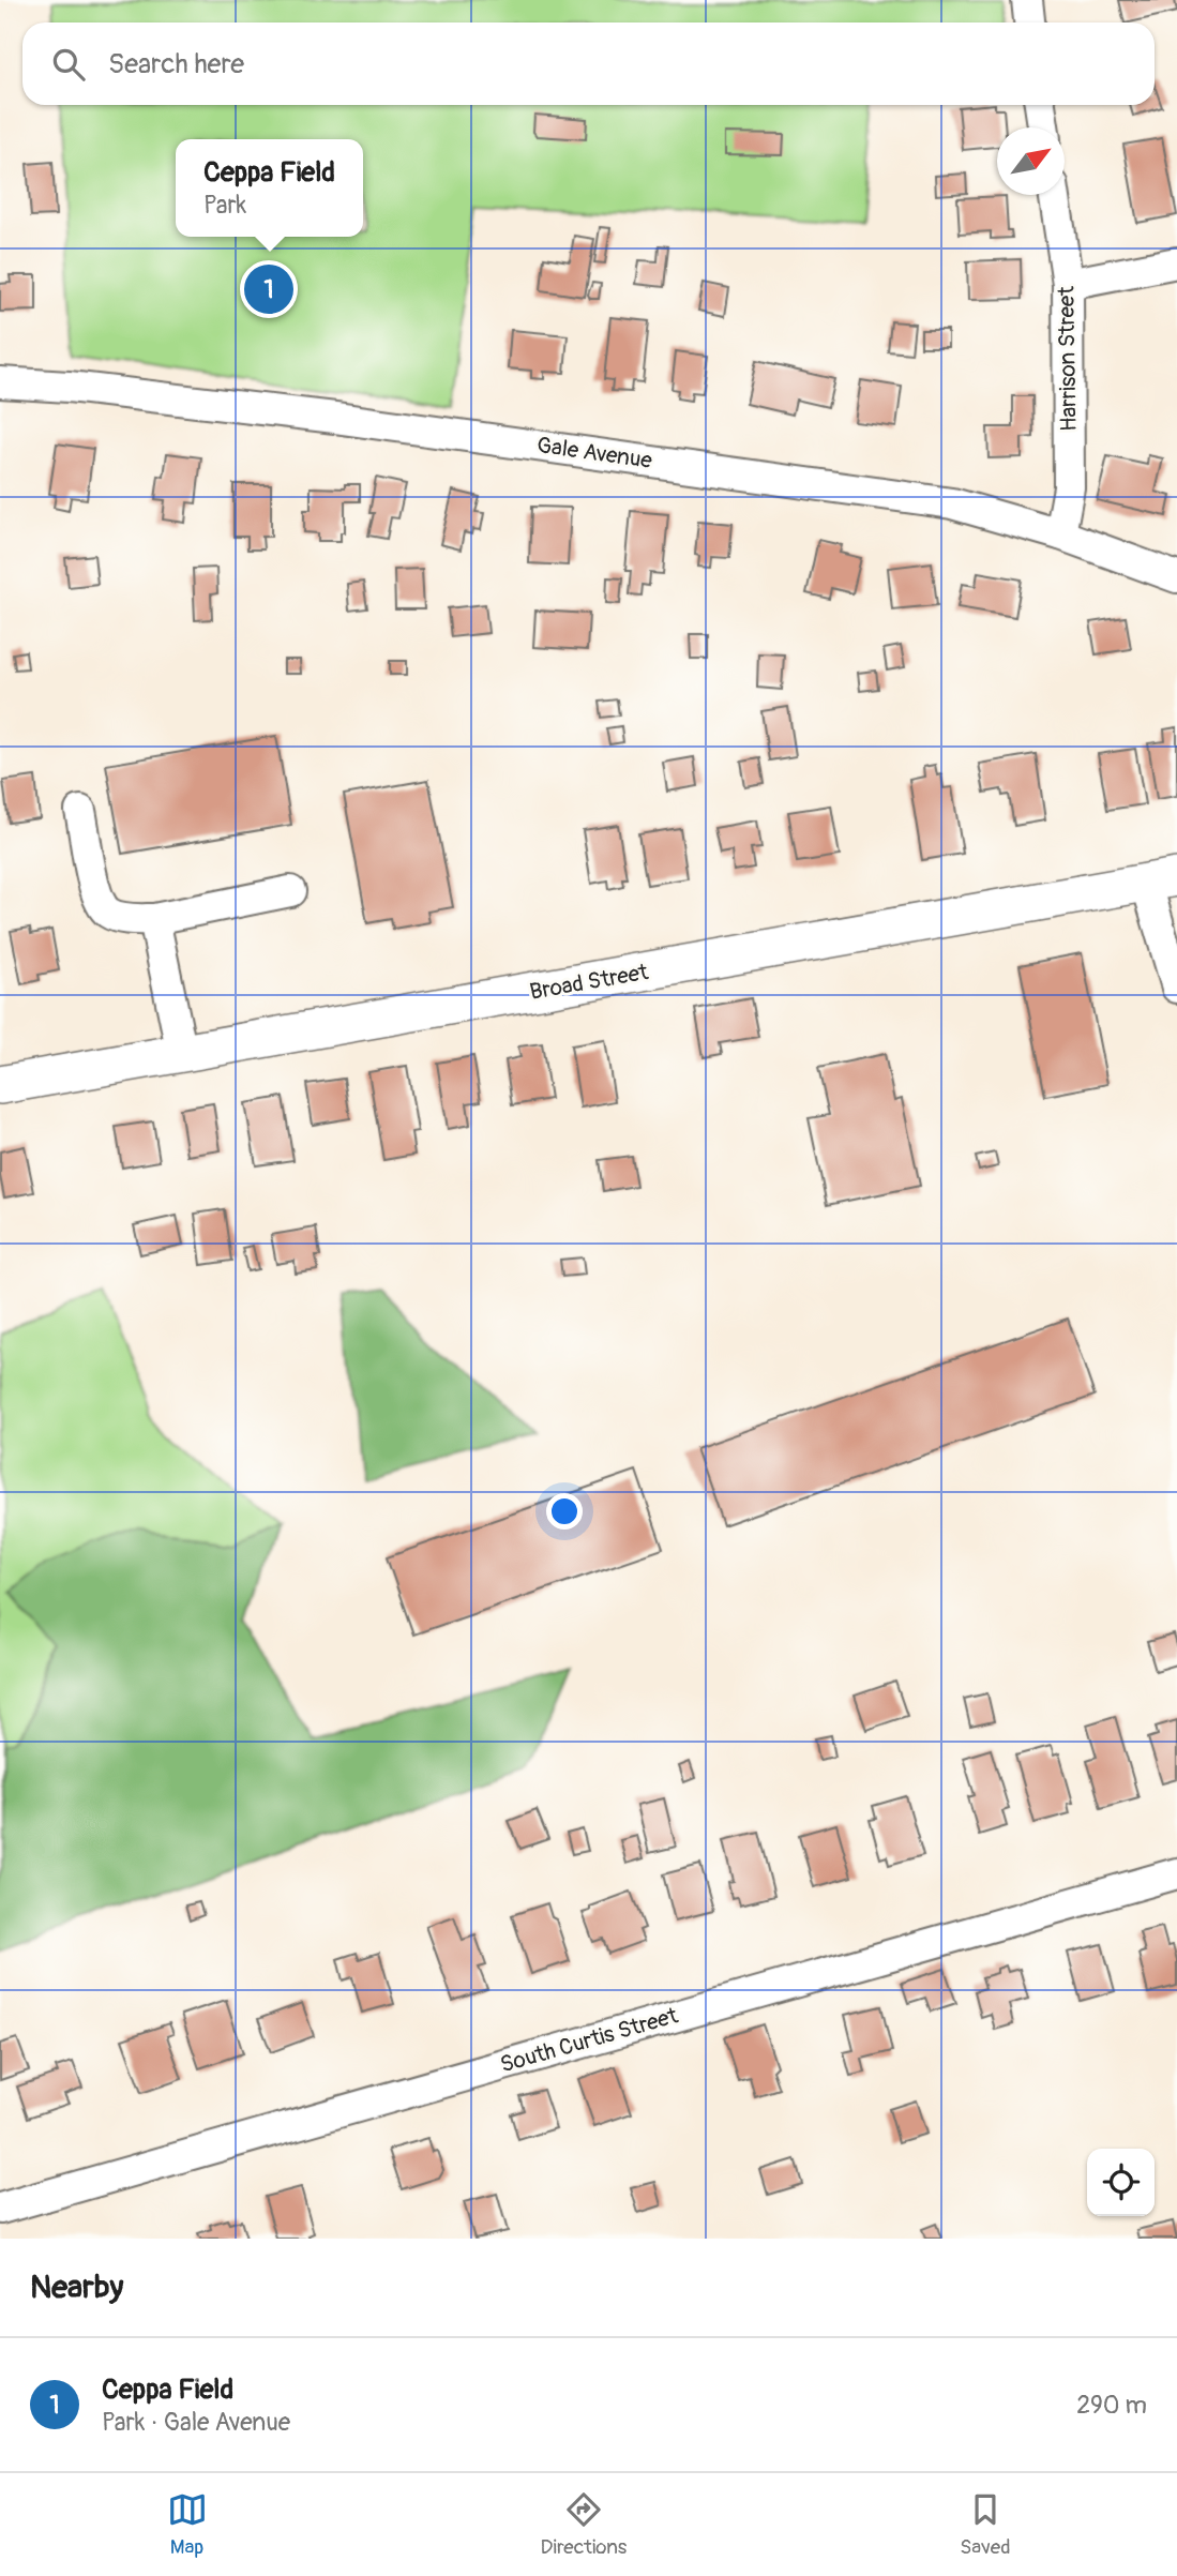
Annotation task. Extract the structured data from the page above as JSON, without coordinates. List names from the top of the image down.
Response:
{
  "streets": {
    "main road": ["Broad Street"],
    "street": ["Harrison Street", "Gale Avenue", "South Curtis Street"]
  },
  "crossings": [
    ["Harrison Street", "Gale Avenue"]
  ],
  "north": "top right",
  "page": {
    "search": "Search here",
    "popup": ["Ceppa Field", "Park"],
    "pins": "1",
    "heading": "Nearby",
    "list": [
      {
        "mark": "1",
        "name": "Ceppa Field",
        "note": "Park · Gale Avenue",
        "value": "290 m"
      }
    ],
    "nav": ["Map", "Directions", "Saved"]
  }
}
